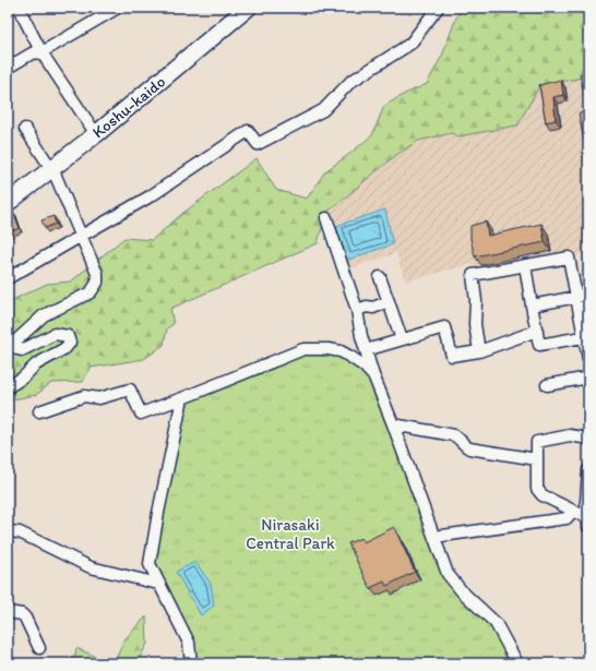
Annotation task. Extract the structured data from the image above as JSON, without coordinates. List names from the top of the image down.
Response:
{
  "streets": {
    "highway": ["Koshu-kaido"]
  },
  "parks": ["Nirasaki Central Park"]
}
